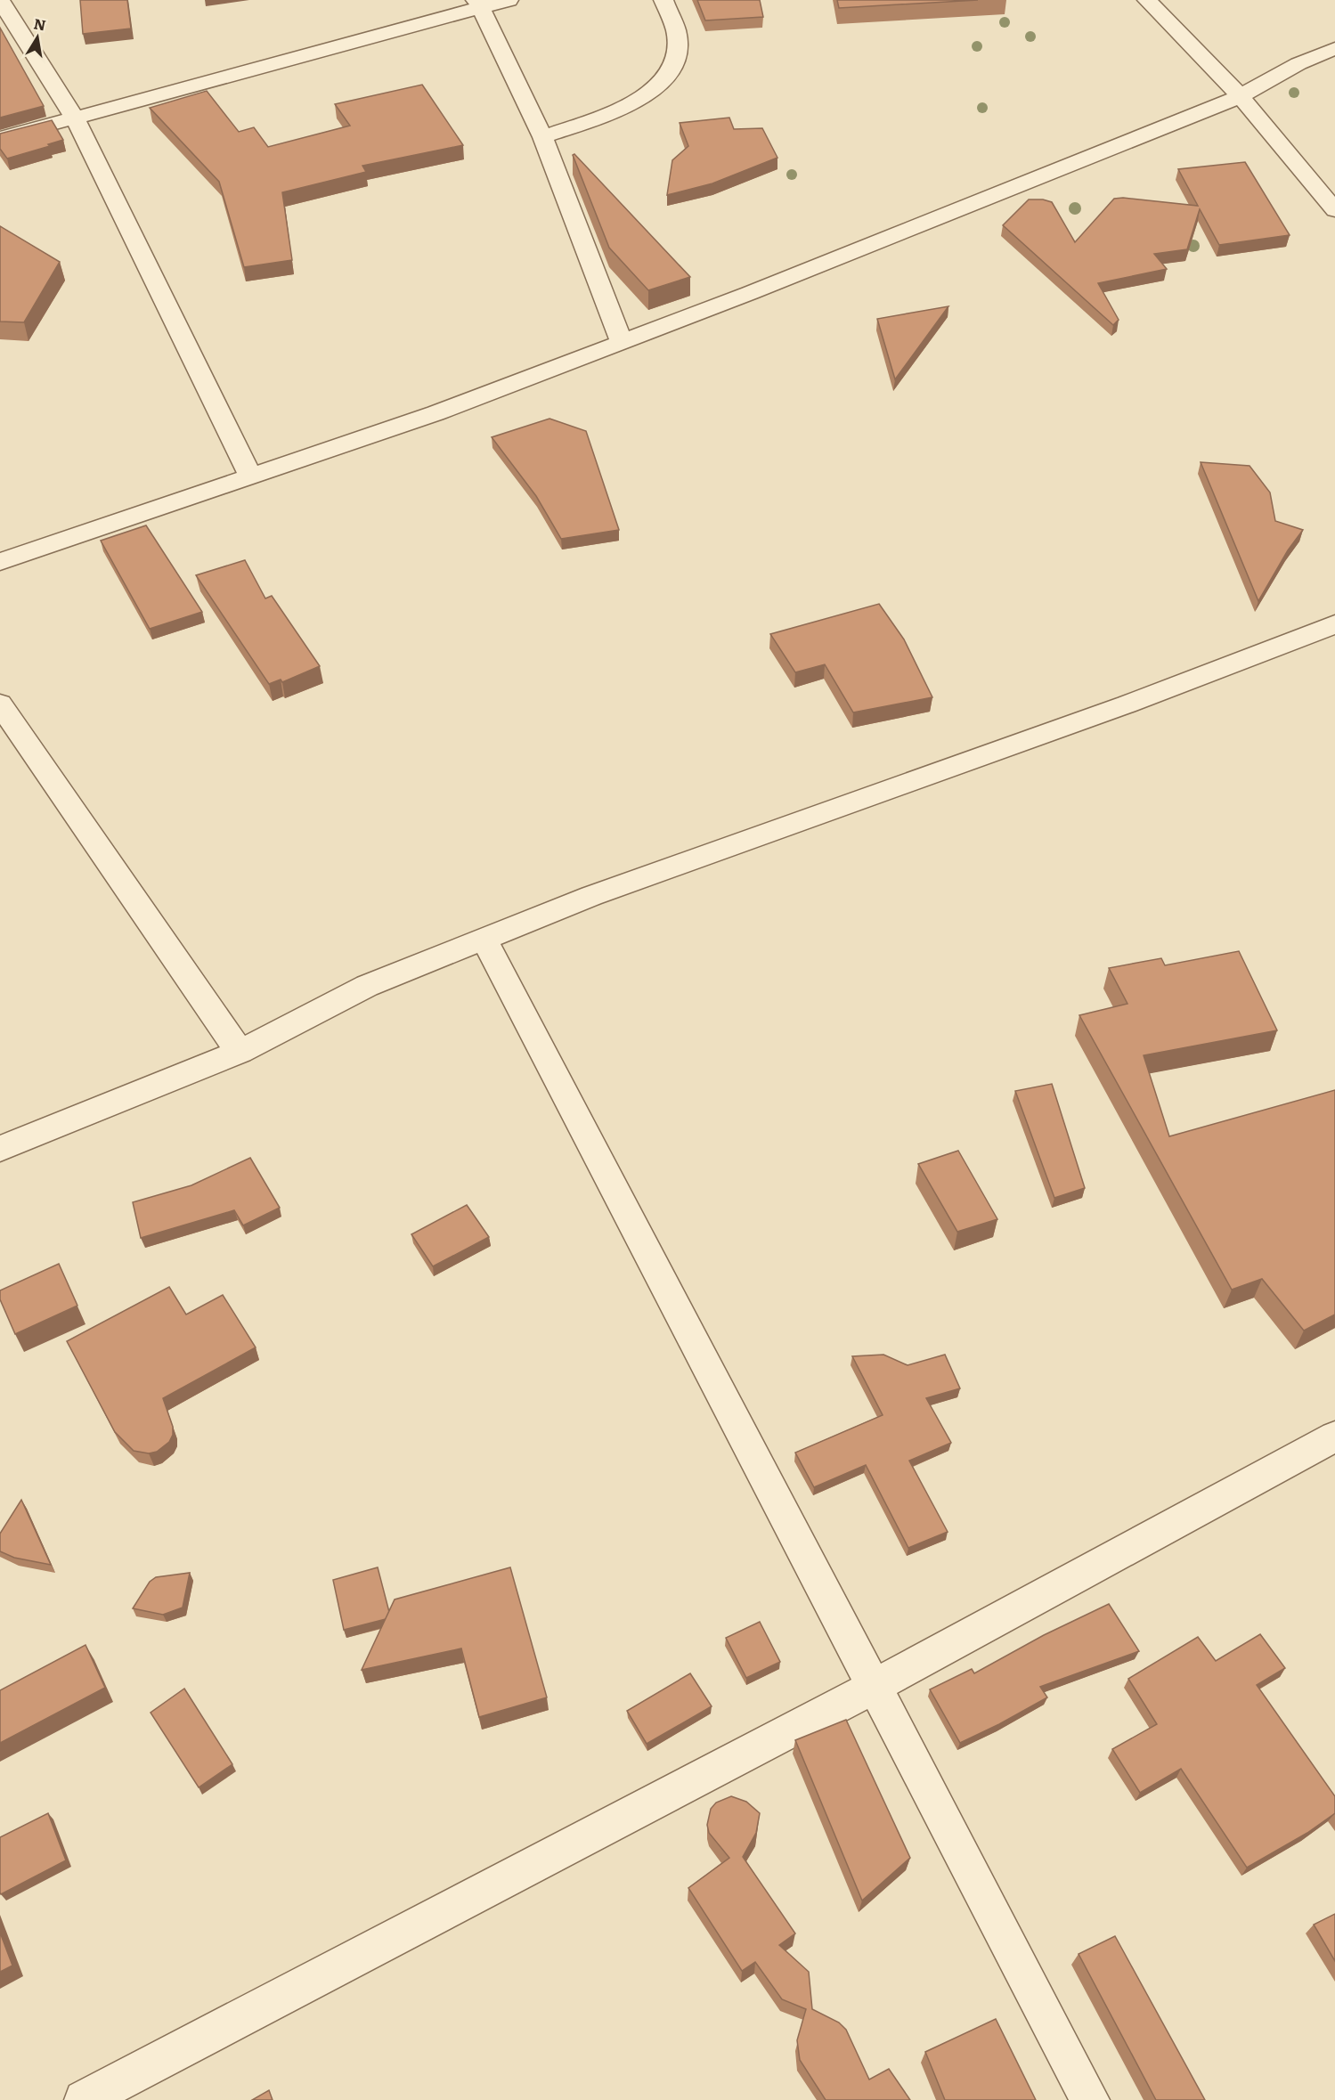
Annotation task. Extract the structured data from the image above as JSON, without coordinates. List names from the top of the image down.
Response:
{
  "north": "top"
}
